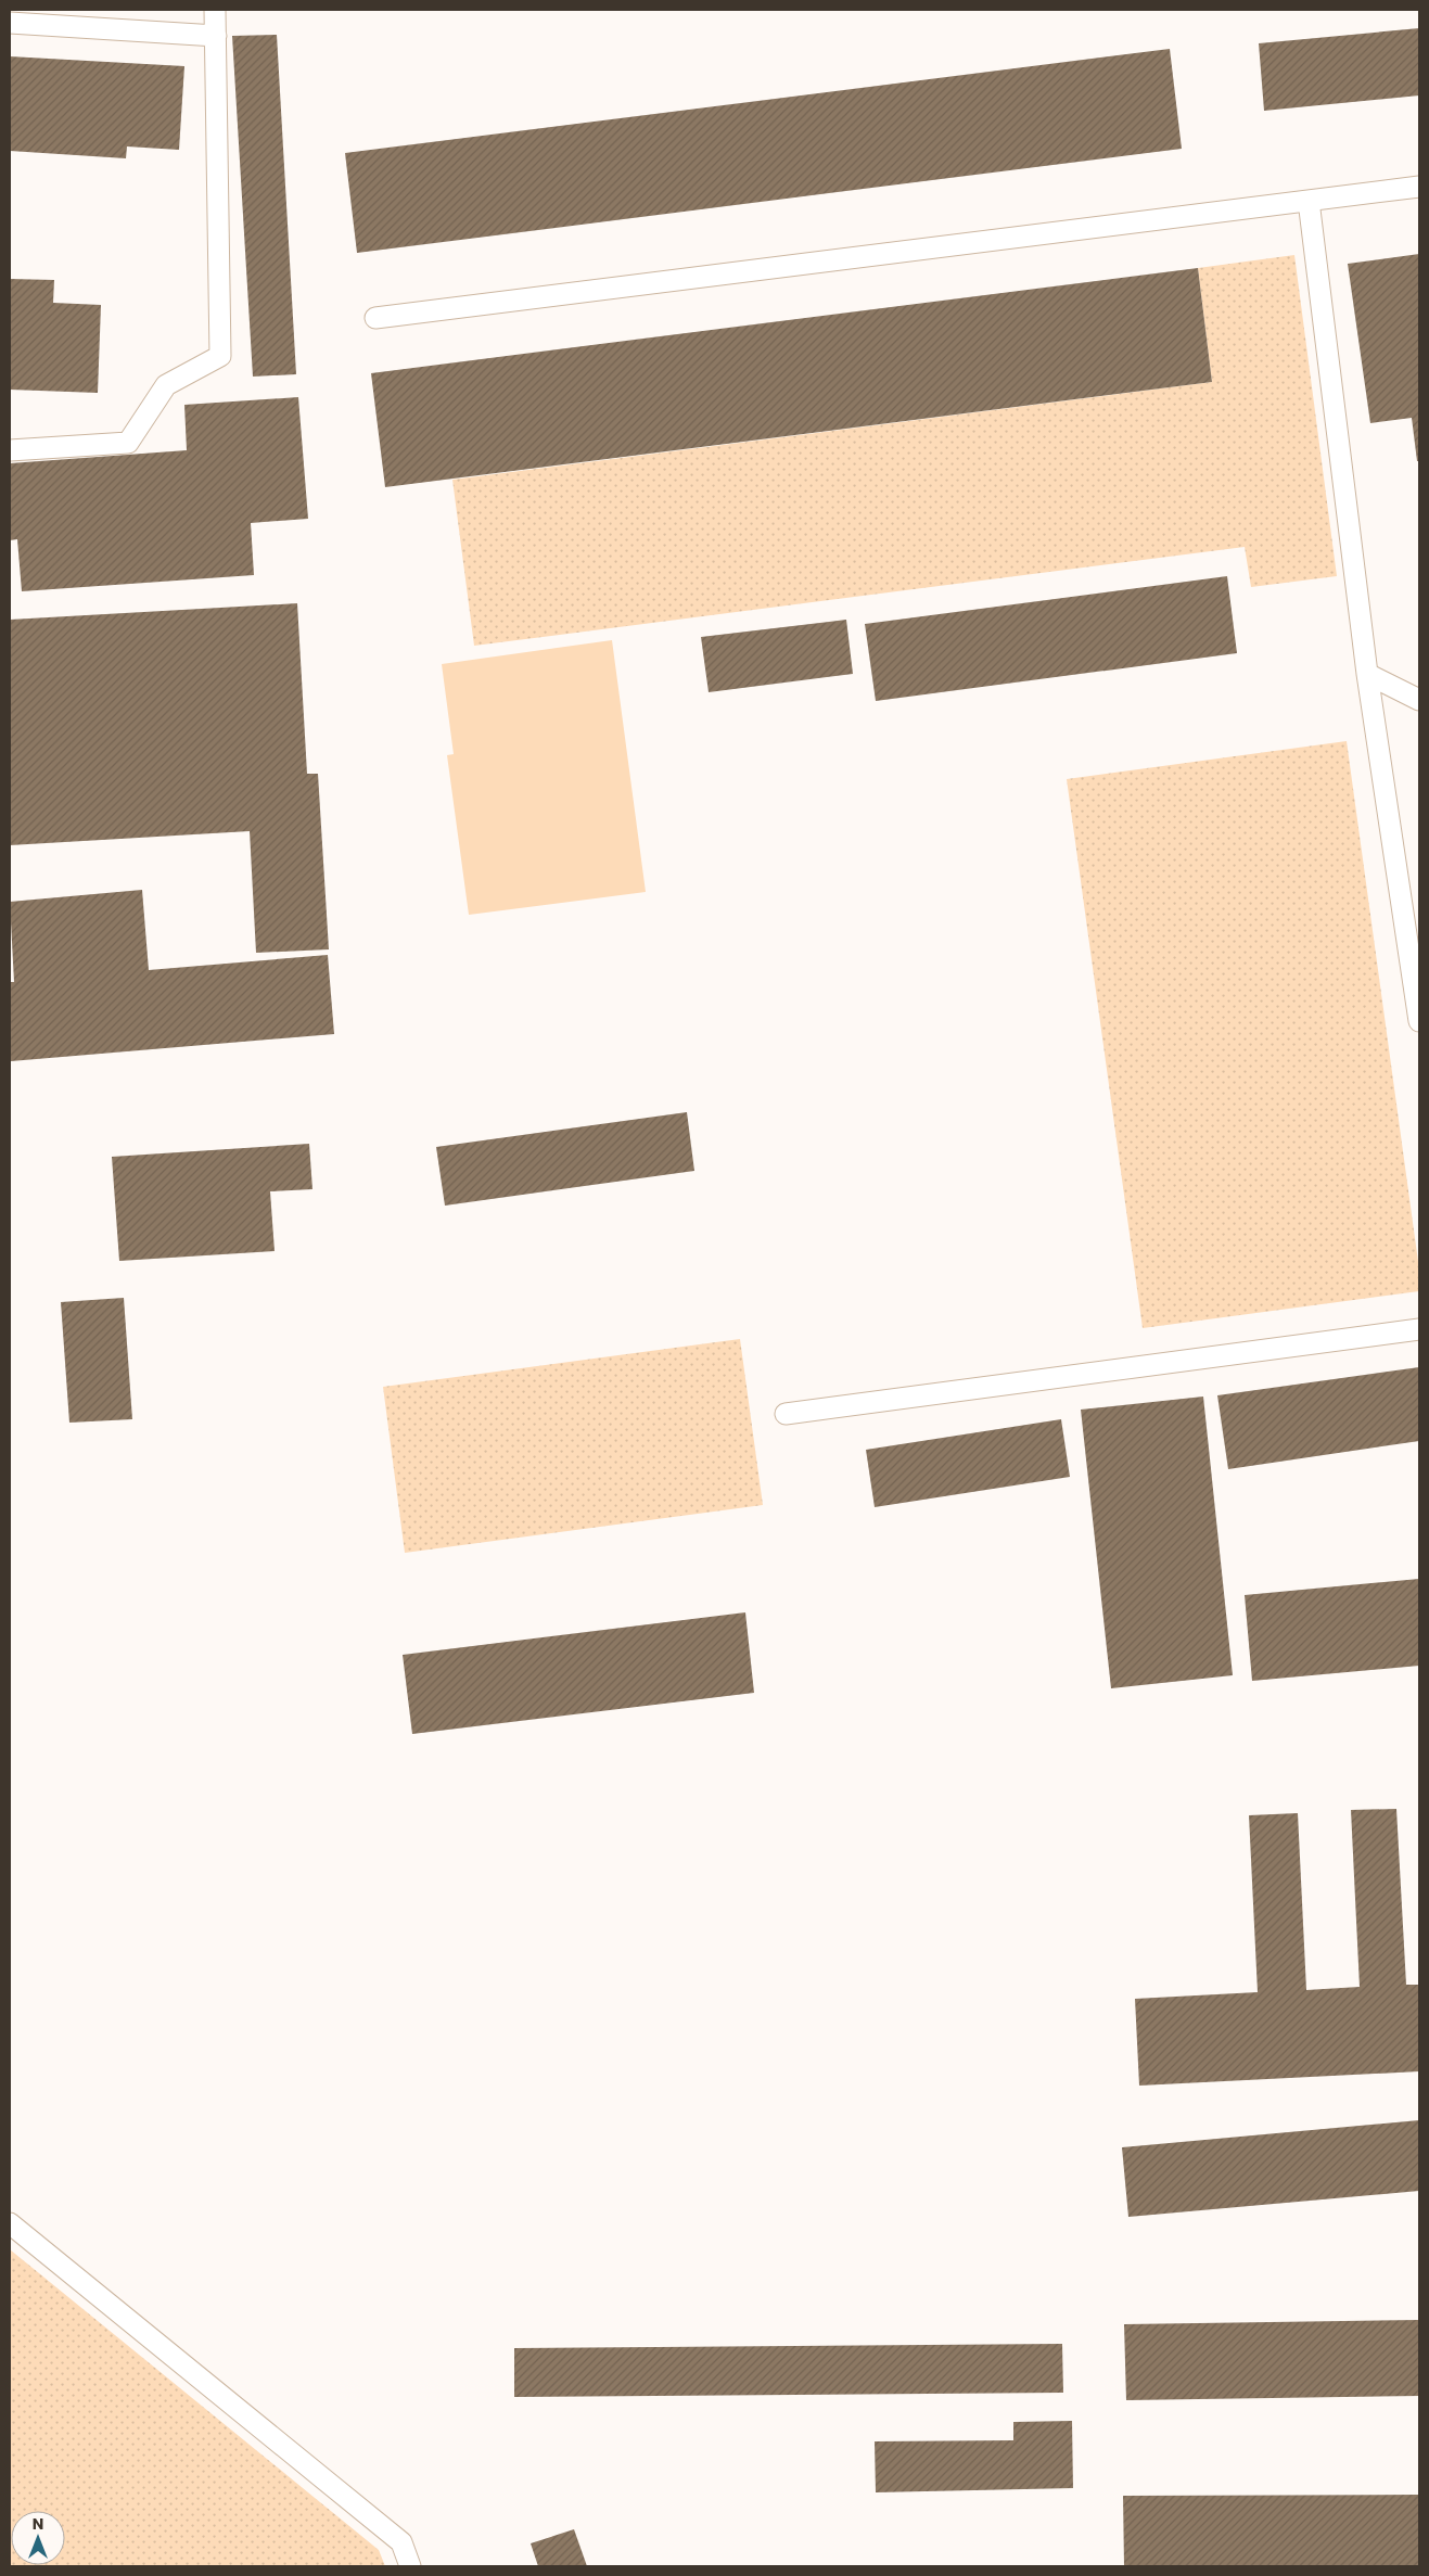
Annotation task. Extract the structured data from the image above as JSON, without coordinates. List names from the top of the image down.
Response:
{
  "north": "top"
}
